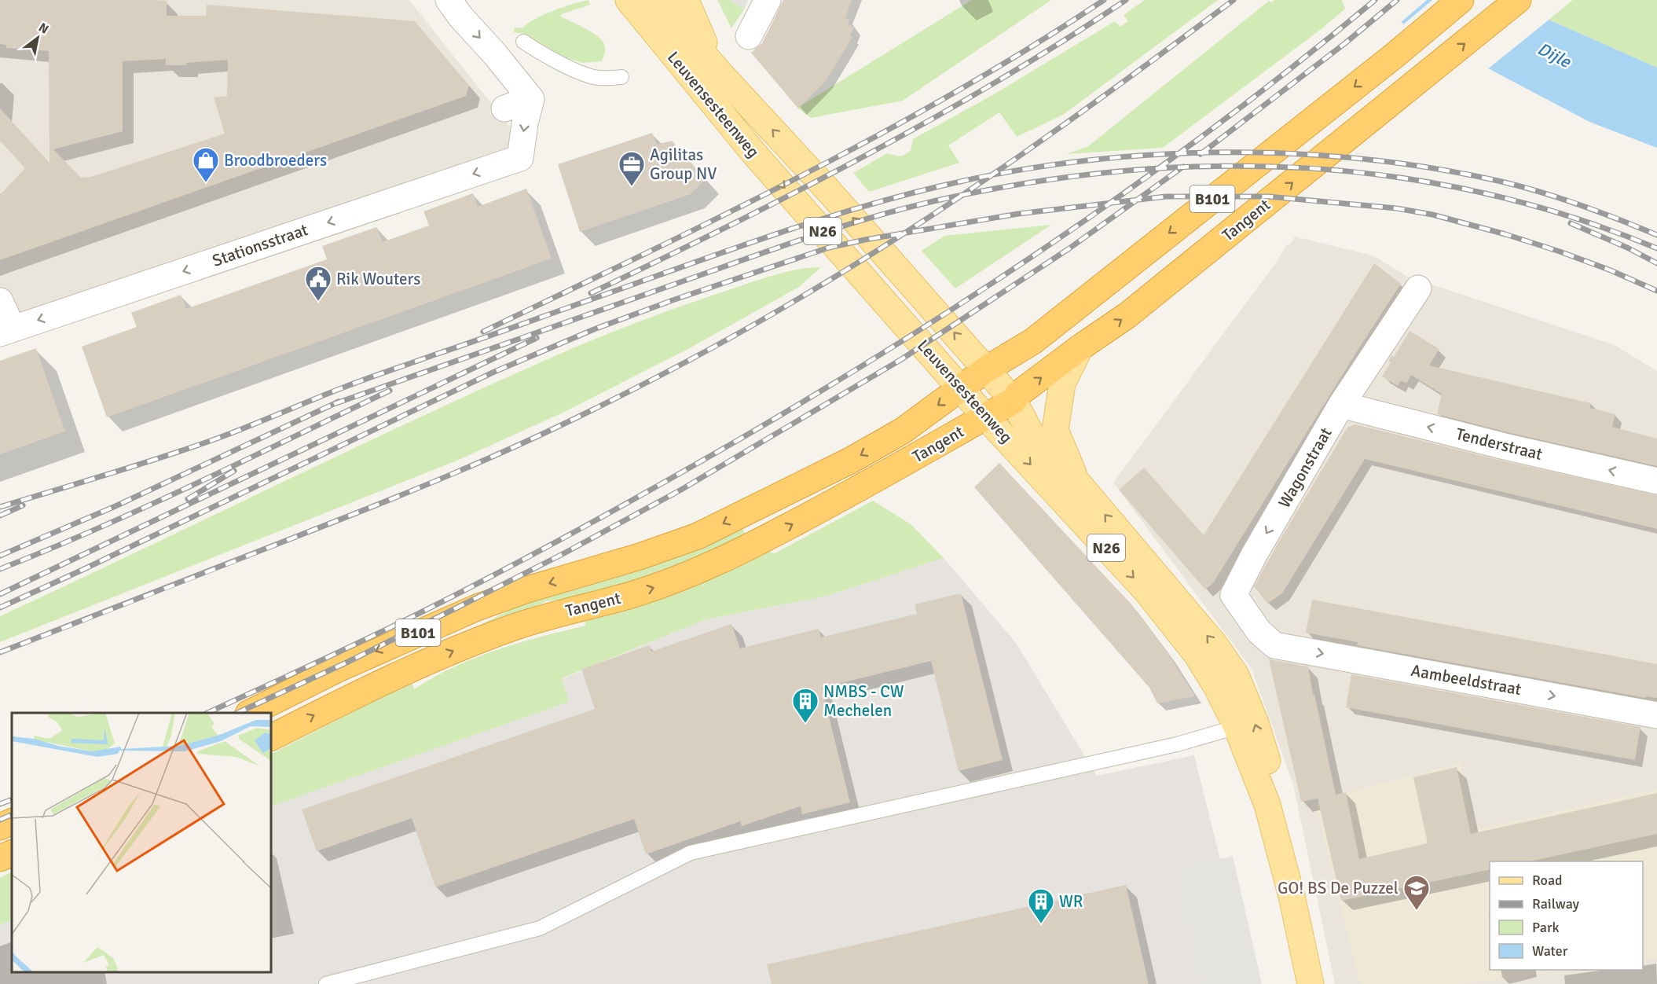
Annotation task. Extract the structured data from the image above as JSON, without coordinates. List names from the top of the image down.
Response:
{
  "streets": {
    "highway": ["B101", "Tangent"],
    "main road": ["Leuvensesteenweg", "N26"],
    "street": [
      "Stationsstraat",
      "Tenderstraat",
      "Wagonstraat",
      "Aambeeldstraat"
    ]
  },
  "crossings": [
    ["Leuvensesteenweg", "Tangent"],
    ["Tenderstraat", "Wagonstraat"],
    ["Wagonstraat", "Aambeeldstraat"]
  ],
  "one_way": [
    "Stationsstraat",
    "Tenderstraat",
    "Wagonstraat",
    "Aambeeldstraat"
  ],
  "water": ["Dijle"],
  "places": {
    "shop": ["Broodbroeders"],
    "office": ["Agilitas Group NV"],
    "public building": ["Rik Wouters"],
    "building": ["NMBS - CW Mechelen", "WR"],
    "school or university": ["GO! BS De Puzzel"]
  },
  "legend": [
    "Road",
    "Railway",
    "Park",
    "Water"
  ],
  "north": "top right"
}
